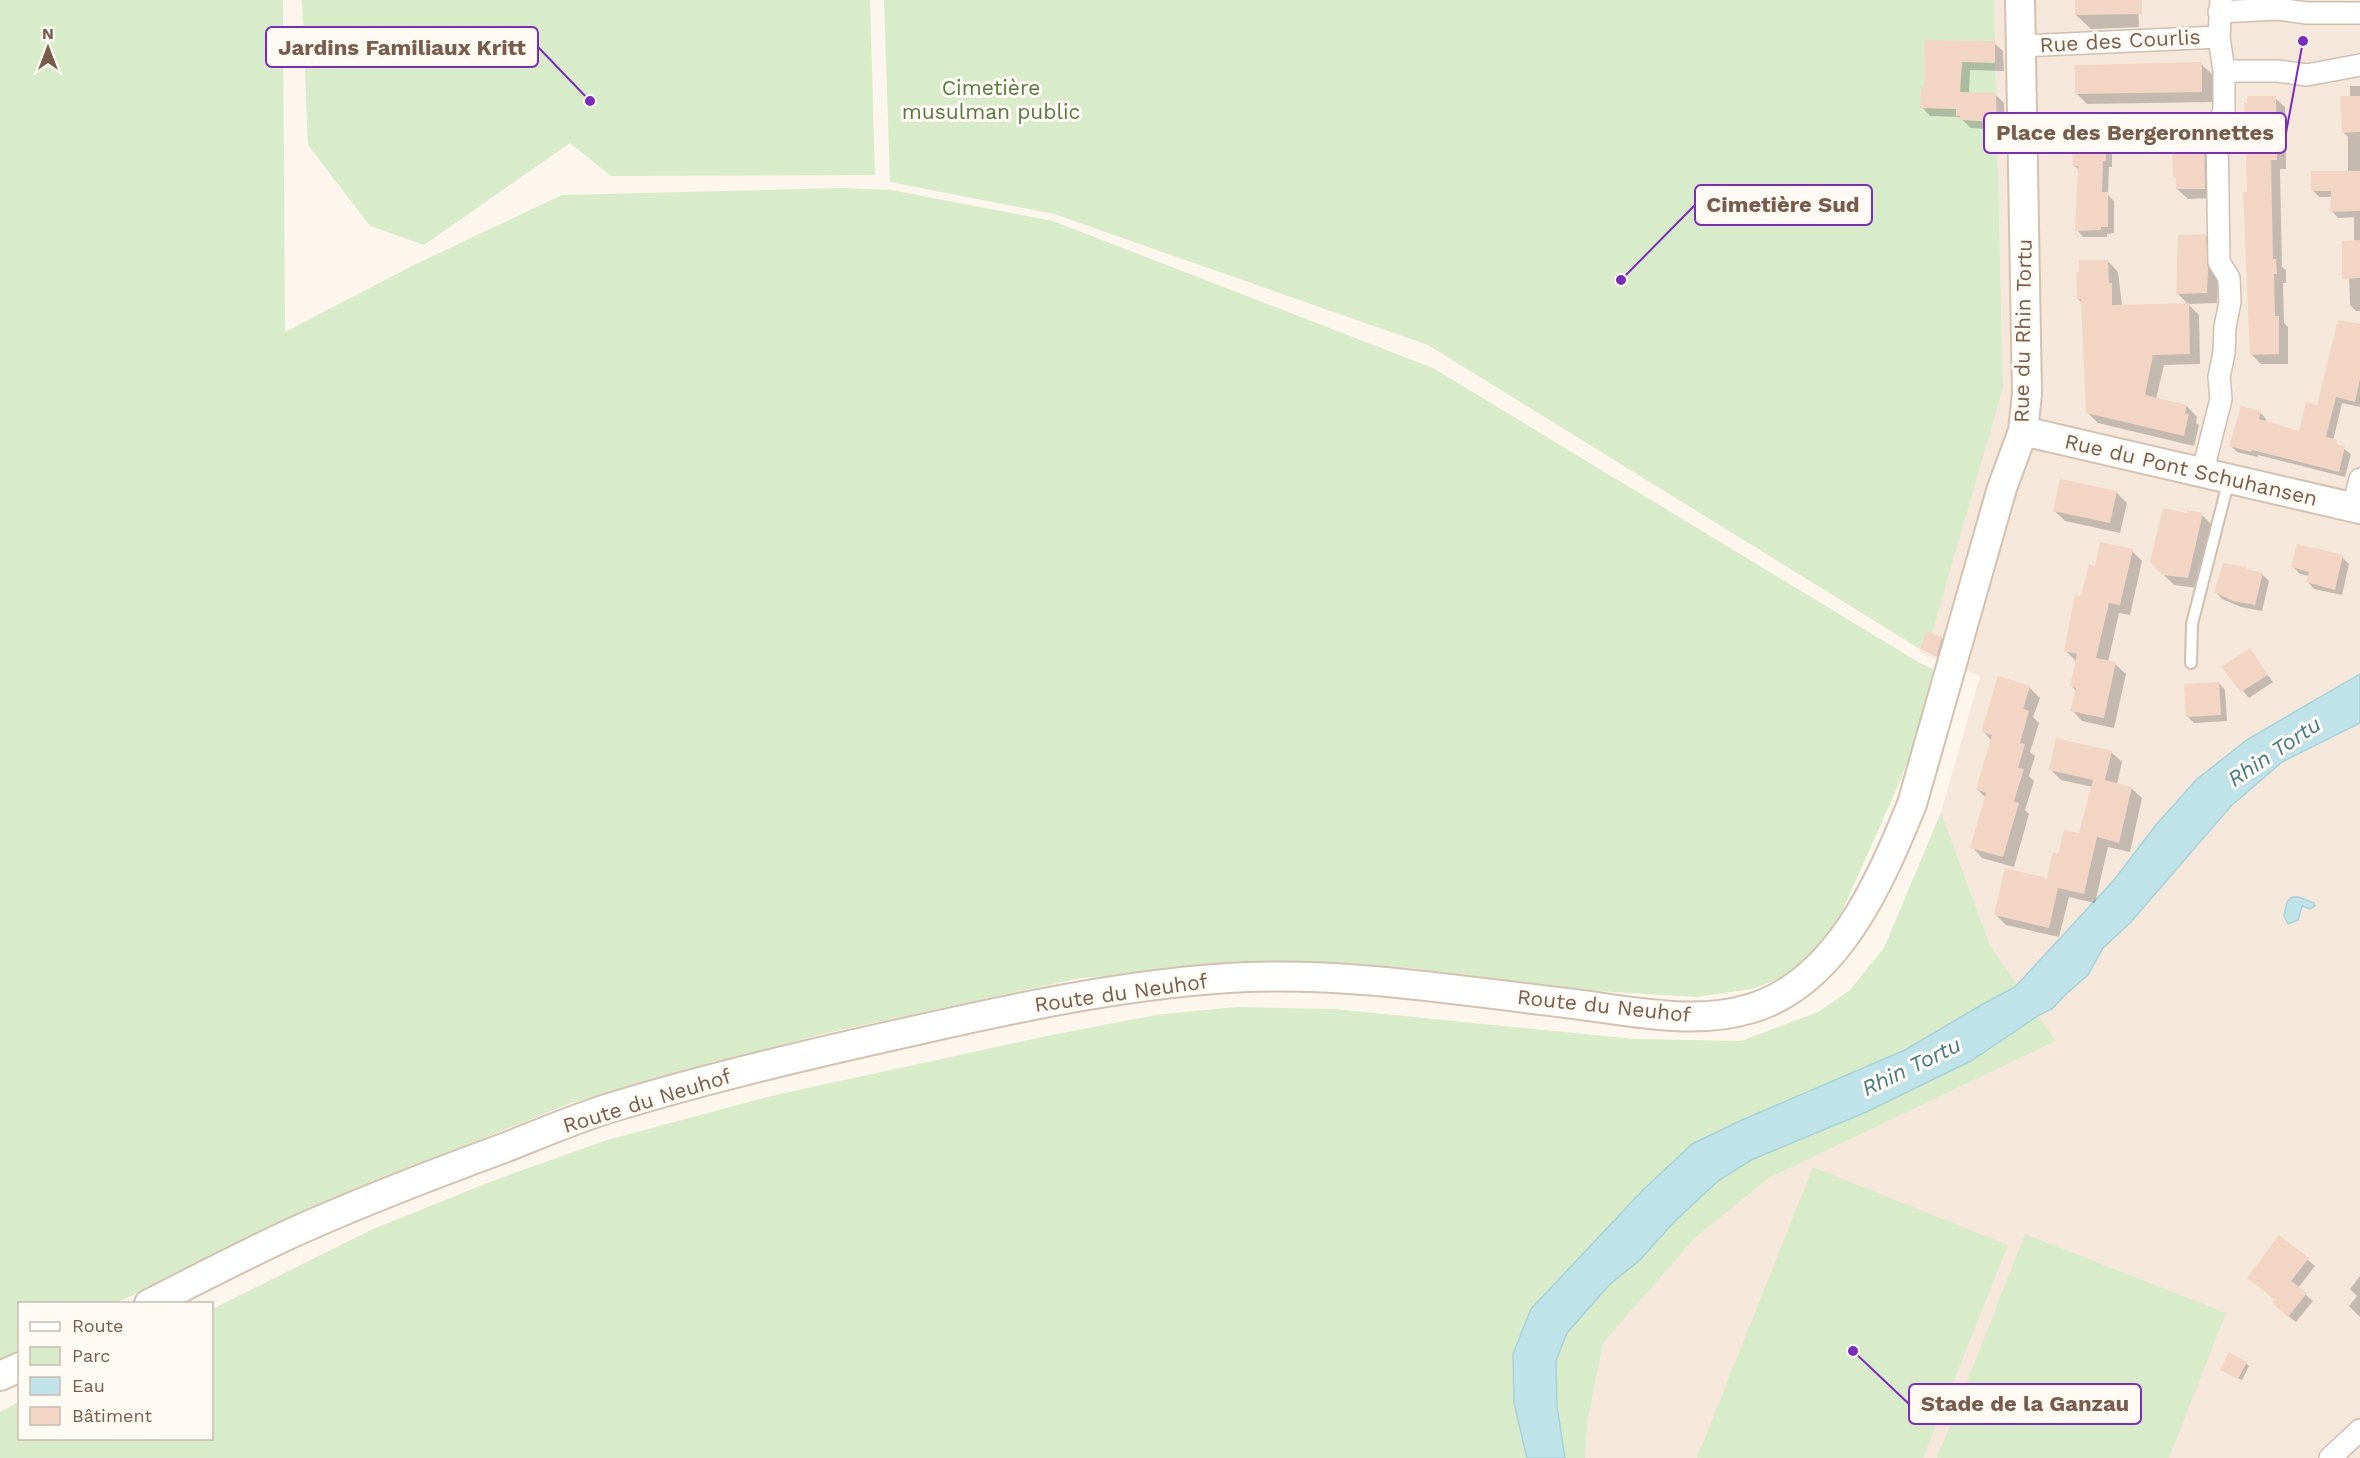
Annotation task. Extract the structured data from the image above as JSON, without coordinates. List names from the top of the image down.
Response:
{
  "streets": {
    "street": [
      "Rue des Courlis",
      "Rue du Rhin Tortu",
      "Rue du Pont Schuhansen",
      "Route du Neuhof"
    ]
  },
  "crossings": [
    ["Rue des Courlis", "Rue du Rhin Tortu"],
    ["Rue du Rhin Tortu", "Rue du Pont Schuhansen"],
    ["Rue du Rhin Tortu", "Route du Neuhof"]
  ],
  "water": ["Rhin Tortu"],
  "parks": ["Cimetière musulman public"],
  "places": [
    "Place des Bergeronnettes",
    "Jardins Familiaux Kritt",
    "Cimetière Sud",
    "Stade de la Ganzau"
  ],
  "legend": [
    "Route",
    "Parc",
    "Eau",
    "Bâtiment"
  ],
  "north": "top"
}
